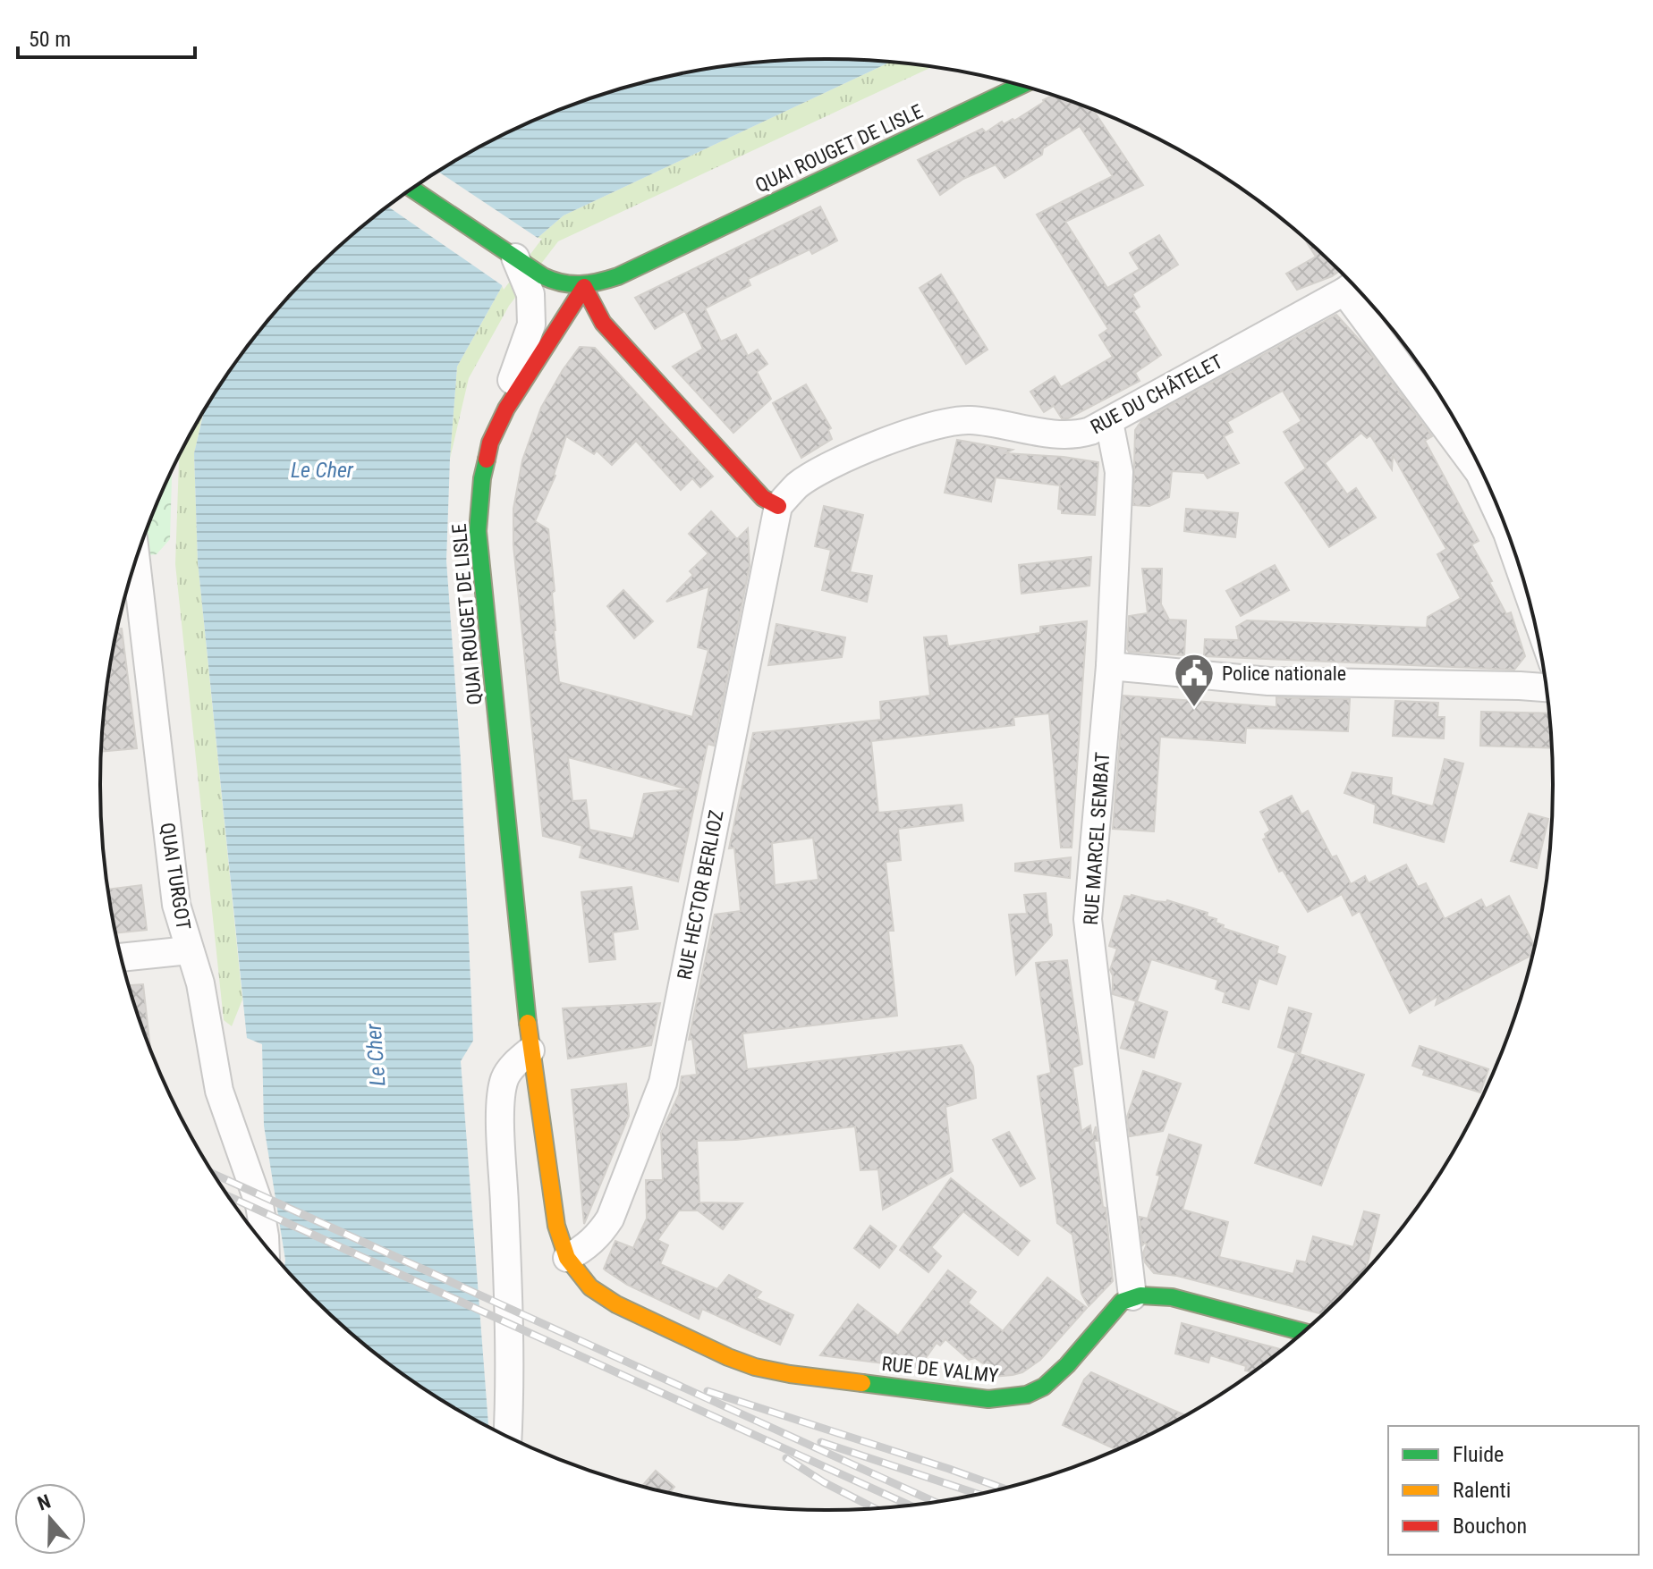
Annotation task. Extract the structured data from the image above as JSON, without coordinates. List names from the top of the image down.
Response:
{
  "streets": {
    "street": [
      "QUAI ROUGET DE LISLE",
      "RUE DU CHÂTELET",
      "RUE MARCEL SEMBAT",
      "QUAI TURGOT",
      "RUE HECTOR BERLIOZ",
      "RUE DE VALMY"
    ]
  },
  "crossings": [
    ["QUAI ROUGET DE LISLE", "RUE HECTOR BERLIOZ"],
    ["QUAI ROUGET DE LISLE", "RUE DE VALMY"],
    ["RUE DU CHÂTELET", "RUE MARCEL SEMBAT"],
    ["RUE DU CHÂTELET", "RUE HECTOR BERLIOZ"],
    ["RUE MARCEL SEMBAT", "RUE DE VALMY"]
  ],
  "water": ["Le Cher"],
  "places": {
    "public building": ["Police nationale"]
  },
  "legend": ["Fluide", "Ralenti", "Bouchon"],
  "scale_bar": "50 m",
  "north": "top"
}
